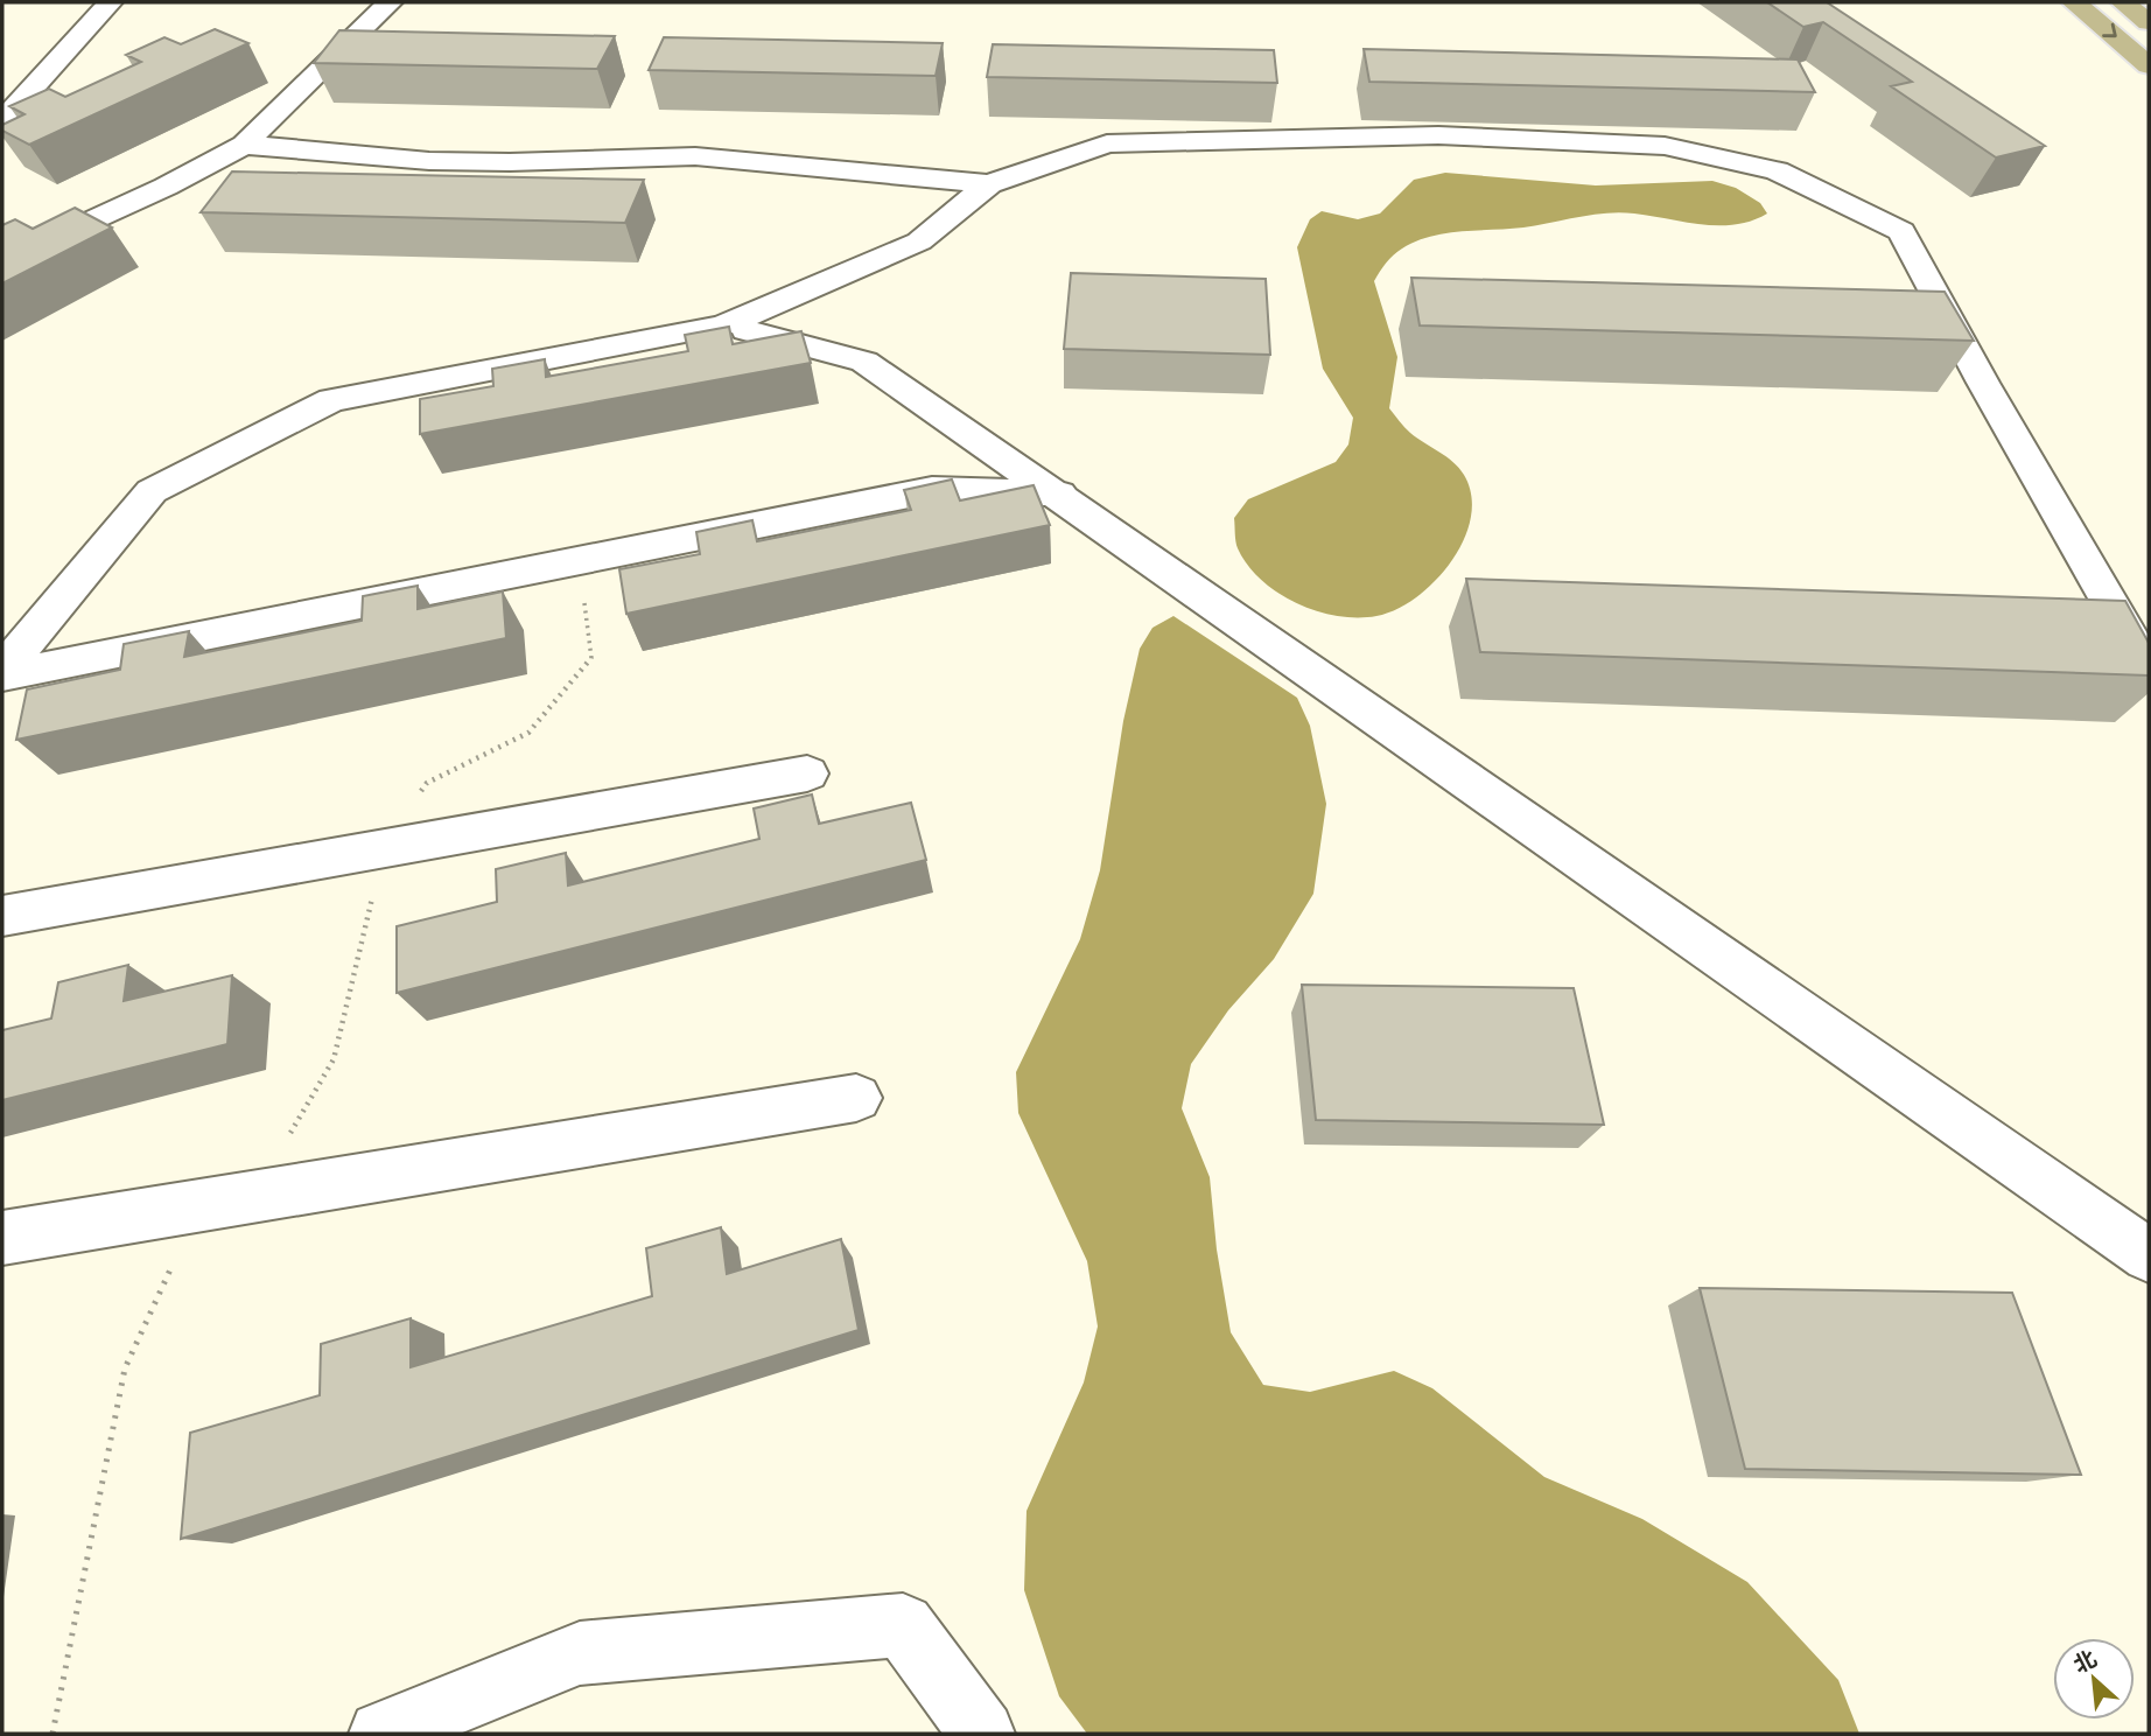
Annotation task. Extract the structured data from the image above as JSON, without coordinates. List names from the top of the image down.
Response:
{
  "north": "top left"
}
